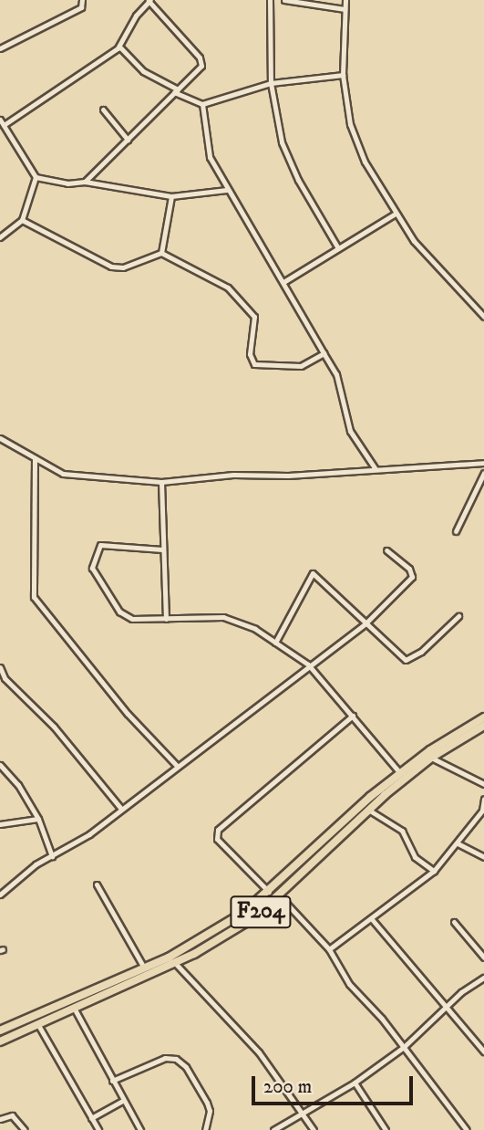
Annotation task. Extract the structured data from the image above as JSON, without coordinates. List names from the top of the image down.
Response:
{
  "streets": {
    "main road": ["F204"]
  },
  "scale_bar": "200 m"
}
